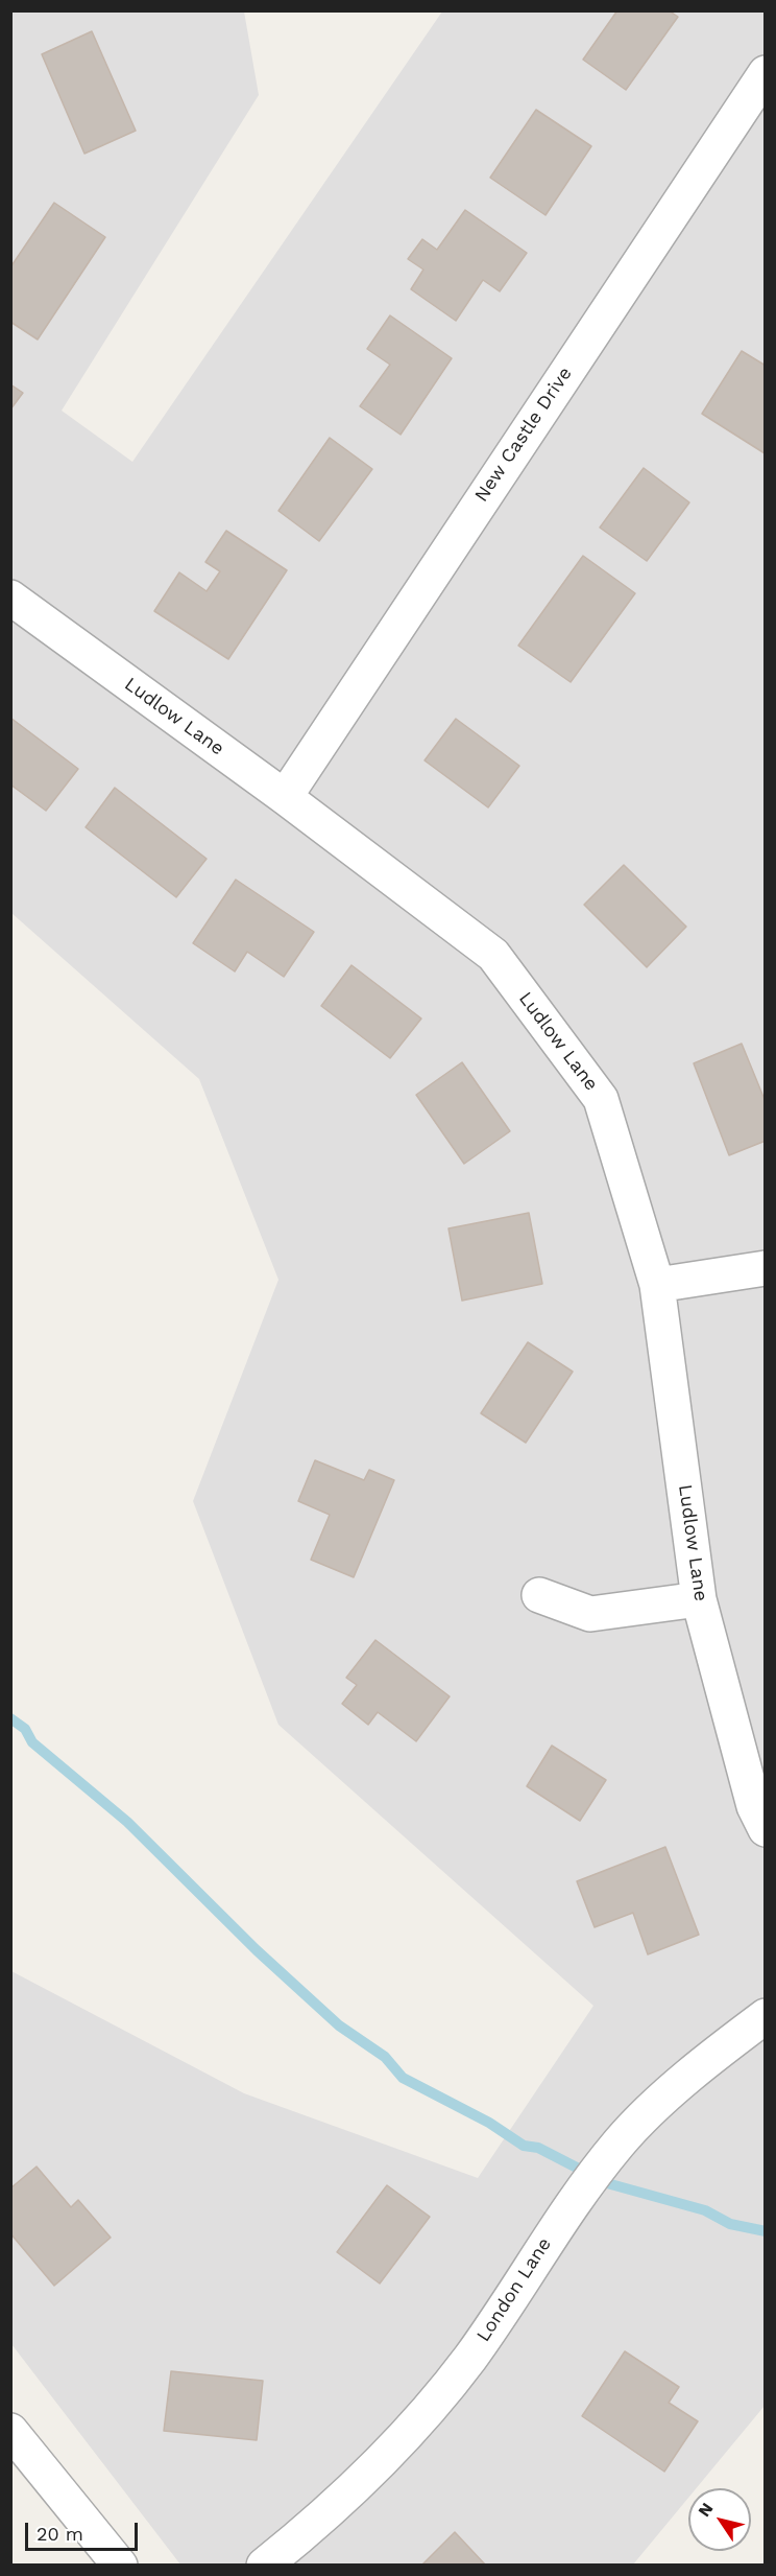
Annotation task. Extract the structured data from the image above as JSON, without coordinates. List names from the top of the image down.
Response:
{
  "streets": {
    "street": ["New Castle Drive", "Ludlow Lane", "London Lane"]
  },
  "crossings": [
    ["New Castle Drive", "Ludlow Lane"]
  ],
  "scale_bar": "20 m",
  "north": "top left"
}
